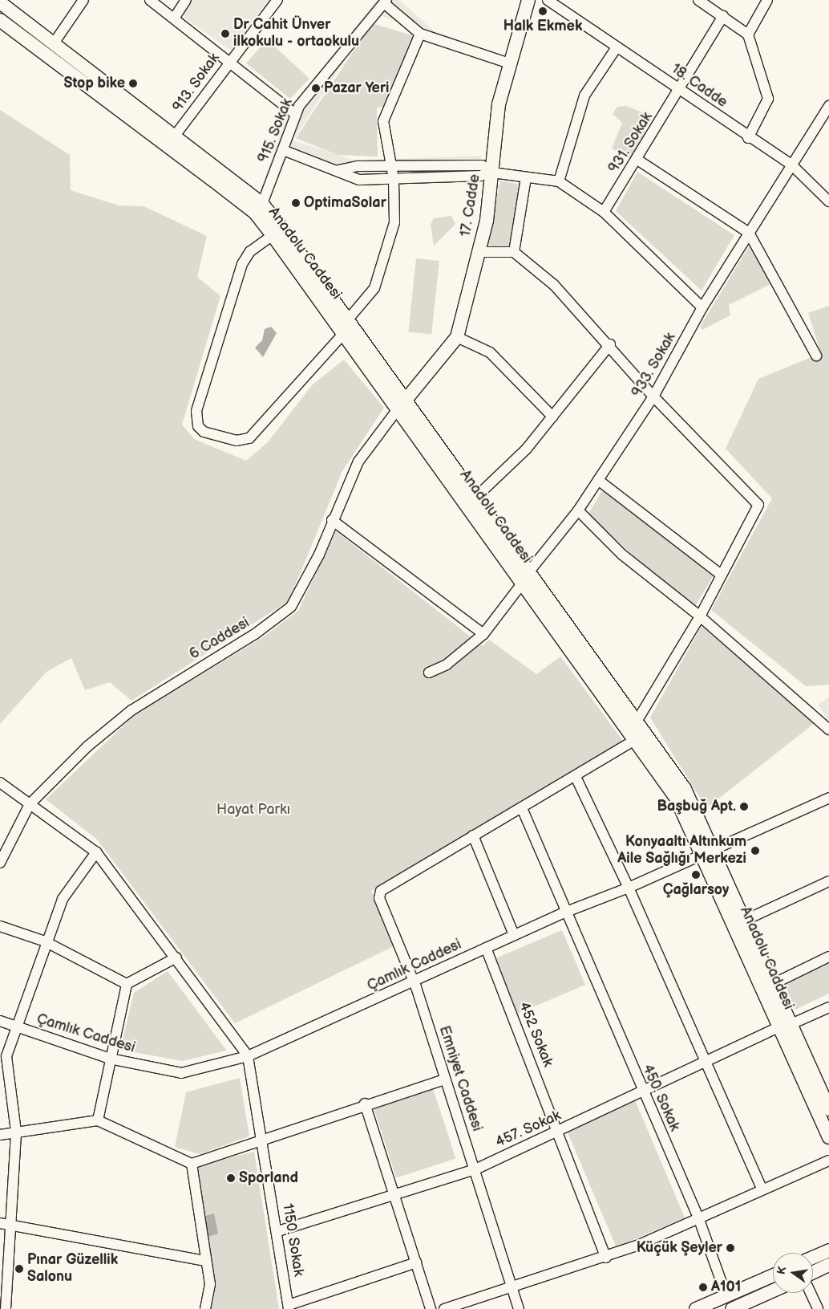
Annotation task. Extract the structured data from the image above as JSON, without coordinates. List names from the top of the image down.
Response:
{
  "streets": {
    "main road": ["17. Cadde", "Anadolu Caddesi"],
    "street": [
      "913. Sokak",
      "18. Cadde",
      "915. Sokak",
      "931. Sokak",
      "933. Sokak",
      "6 Caddesi",
      "Çamlık Caddesi",
      "452 Sokak",
      "Emniyet Caddesi",
      "450. Sokak",
      "457. Sokak",
      "1150. Sokak"
    ]
  },
  "crossings": [
    ["913. Sokak", "Anadolu Caddesi"],
    ["18. Cadde", "931. Sokak"],
    ["18. Cadde", "933. Sokak"],
    ["915. Sokak", "Anadolu Caddesi"],
    ["17. Cadde", "Anadolu Caddesi"],
    ["17. Cadde", "6 Caddesi"],
    ["Anadolu Caddesi", "933. Sokak"],
    ["Anadolu Caddesi", "6 Caddesi"],
    ["Anadolu Caddesi", "Çamlık Caddesi"],
    ["Anadolu Caddesi", "457. Sokak"],
    ["Çamlık Caddesi", "452 Sokak"],
    ["Çamlık Caddesi", "Emniyet Caddesi"],
    ["Çamlık Caddesi", "450. Sokak"],
    ["Çamlık Caddesi", "1150. Sokak"],
    ["452 Sokak", "457. Sokak"],
    ["Emniyet Caddesi", "457. Sokak"],
    ["450. Sokak", "457. Sokak"],
    ["457. Sokak", "1150. Sokak"]
  ],
  "parks": ["Hayat Parkı"],
  "places": [
    "Halk Ekmek",
    "Dr Cahit Ünver ilkokulu - ortaokulu",
    "Stop bike",
    "Pazar Yeri",
    "OptimaSolar",
    "Başbuğ Apt.",
    "Konyaaltı Altınkum Aile Sağlığı Merkezi",
    "Çağlarsoy",
    "Sporland",
    "Küçük Şeyler",
    "Pınar Güzellik Salonu",
    "A101"
  ],
  "north": "left"
}
